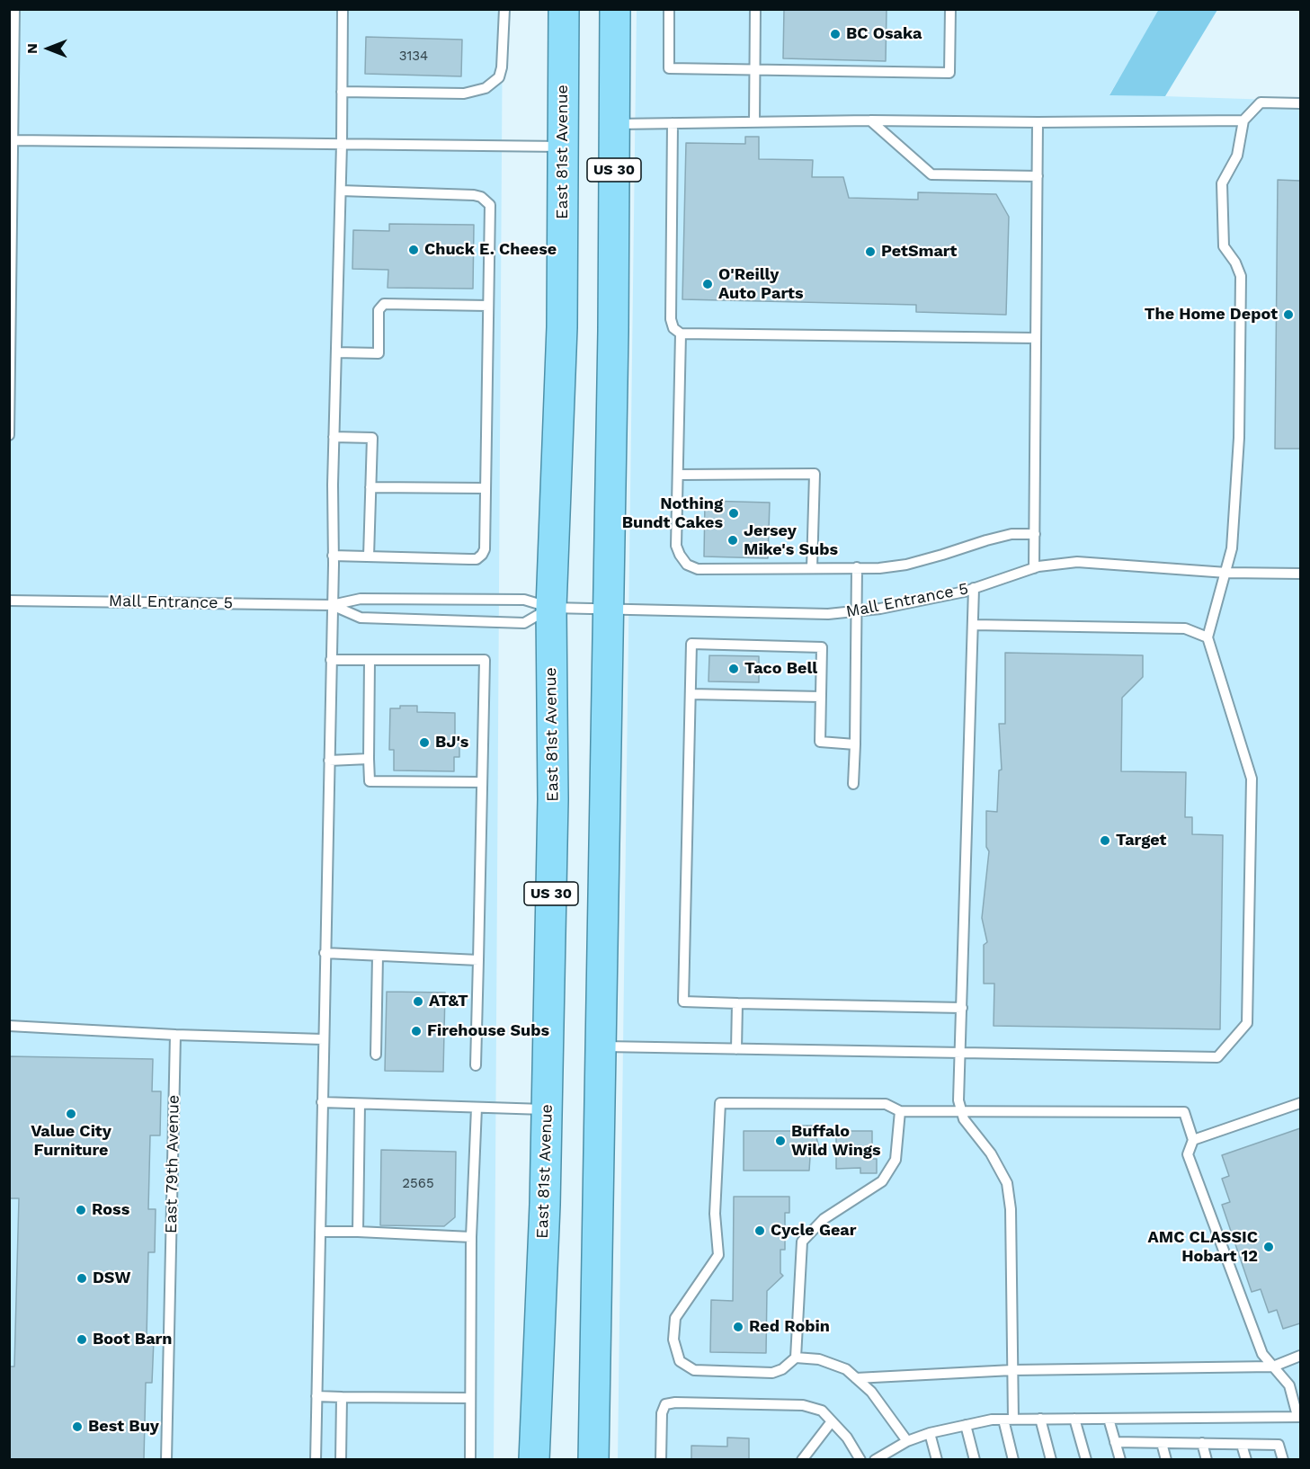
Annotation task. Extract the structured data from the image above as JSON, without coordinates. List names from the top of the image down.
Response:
{
  "streets": {
    "highway": ["East 81st Avenue", "US 30"],
    "lane": ["Mall Entrance 5", "East 79th Avenue"]
  },
  "crossings": [
    ["East 81st Avenue", "Mall Entrance 5"],
    ["US 30", "Mall Entrance 5"]
  ],
  "places": [
    "BC Osaka",
    "Chuck E. Cheese",
    "PetSmart",
    "O'Reilly Auto Parts",
    "The Home Depot",
    "Nothing Bundt Cakes",
    "Jersey Mike's Subs",
    "Taco Bell",
    "BJ's",
    "Target",
    "AT&T",
    "Firehouse Subs",
    "Value City Furniture",
    "Buffalo Wild Wings",
    "Ross",
    "Cycle Gear",
    "AMC CLASSIC Hobart 12",
    "DSW",
    "Red Robin",
    "Boot Barn",
    "Best Buy"
  ],
  "house_numbers": ["3134", "2565"],
  "north": "left"
}
